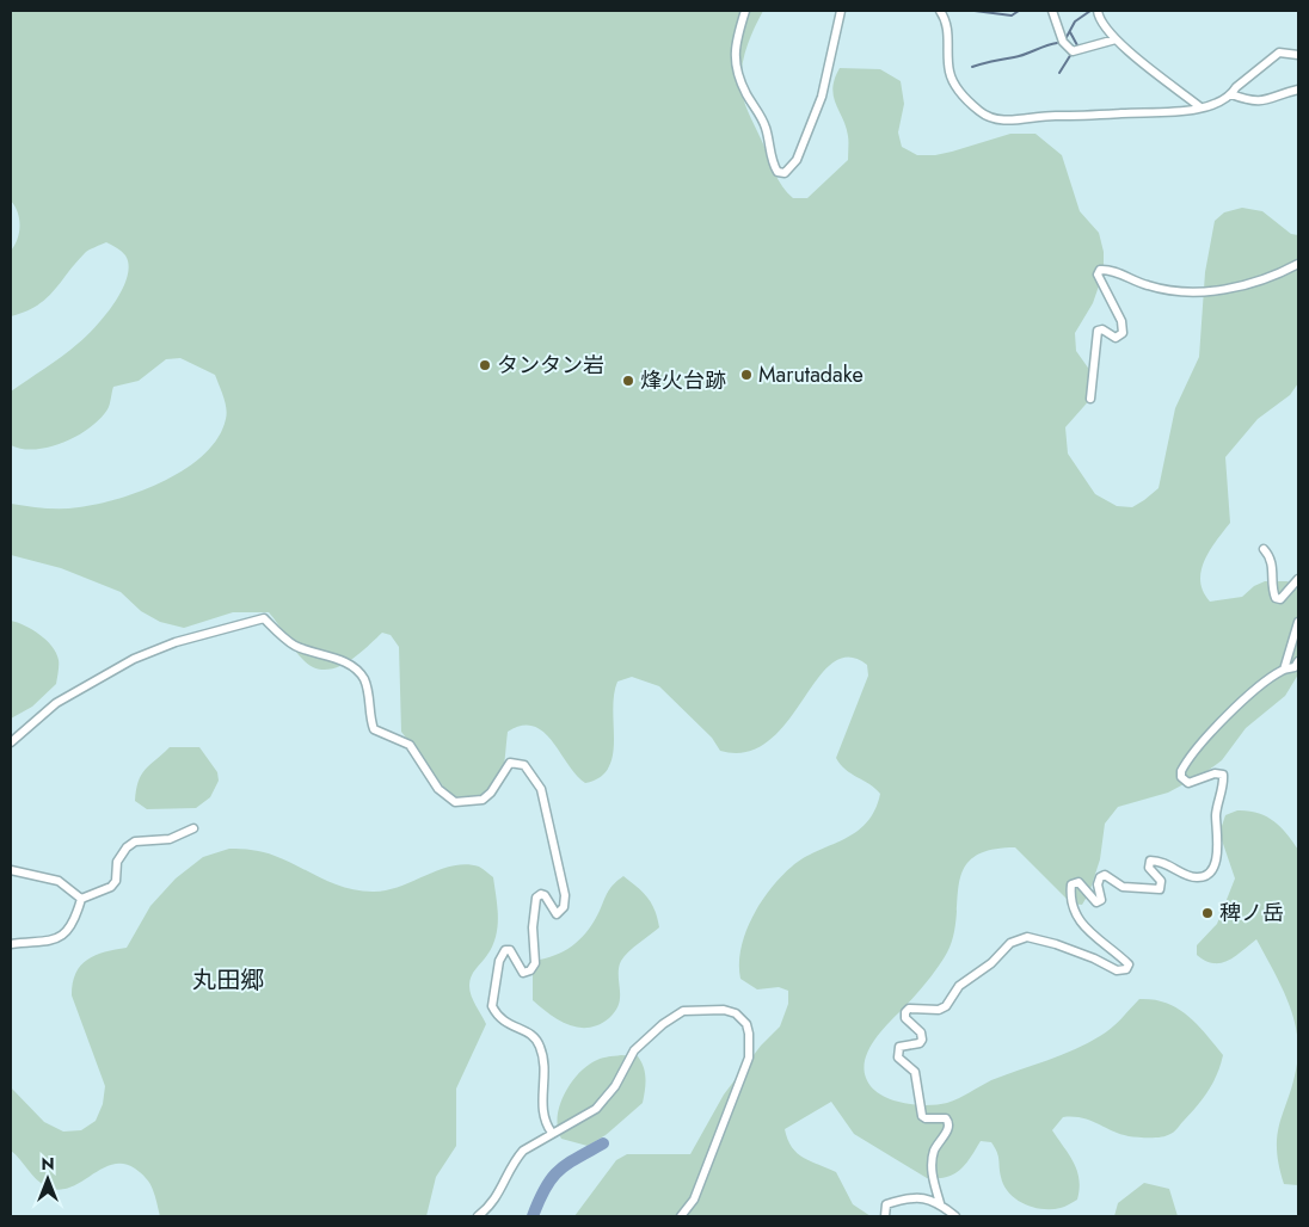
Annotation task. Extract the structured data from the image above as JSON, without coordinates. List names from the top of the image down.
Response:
{
  "districts": ["丸田郷"],
  "places": [
    "タンタン岩",
    "Marutadake",
    "烽火台跡",
    "稗ノ岳"
  ],
  "north": "top"
}
